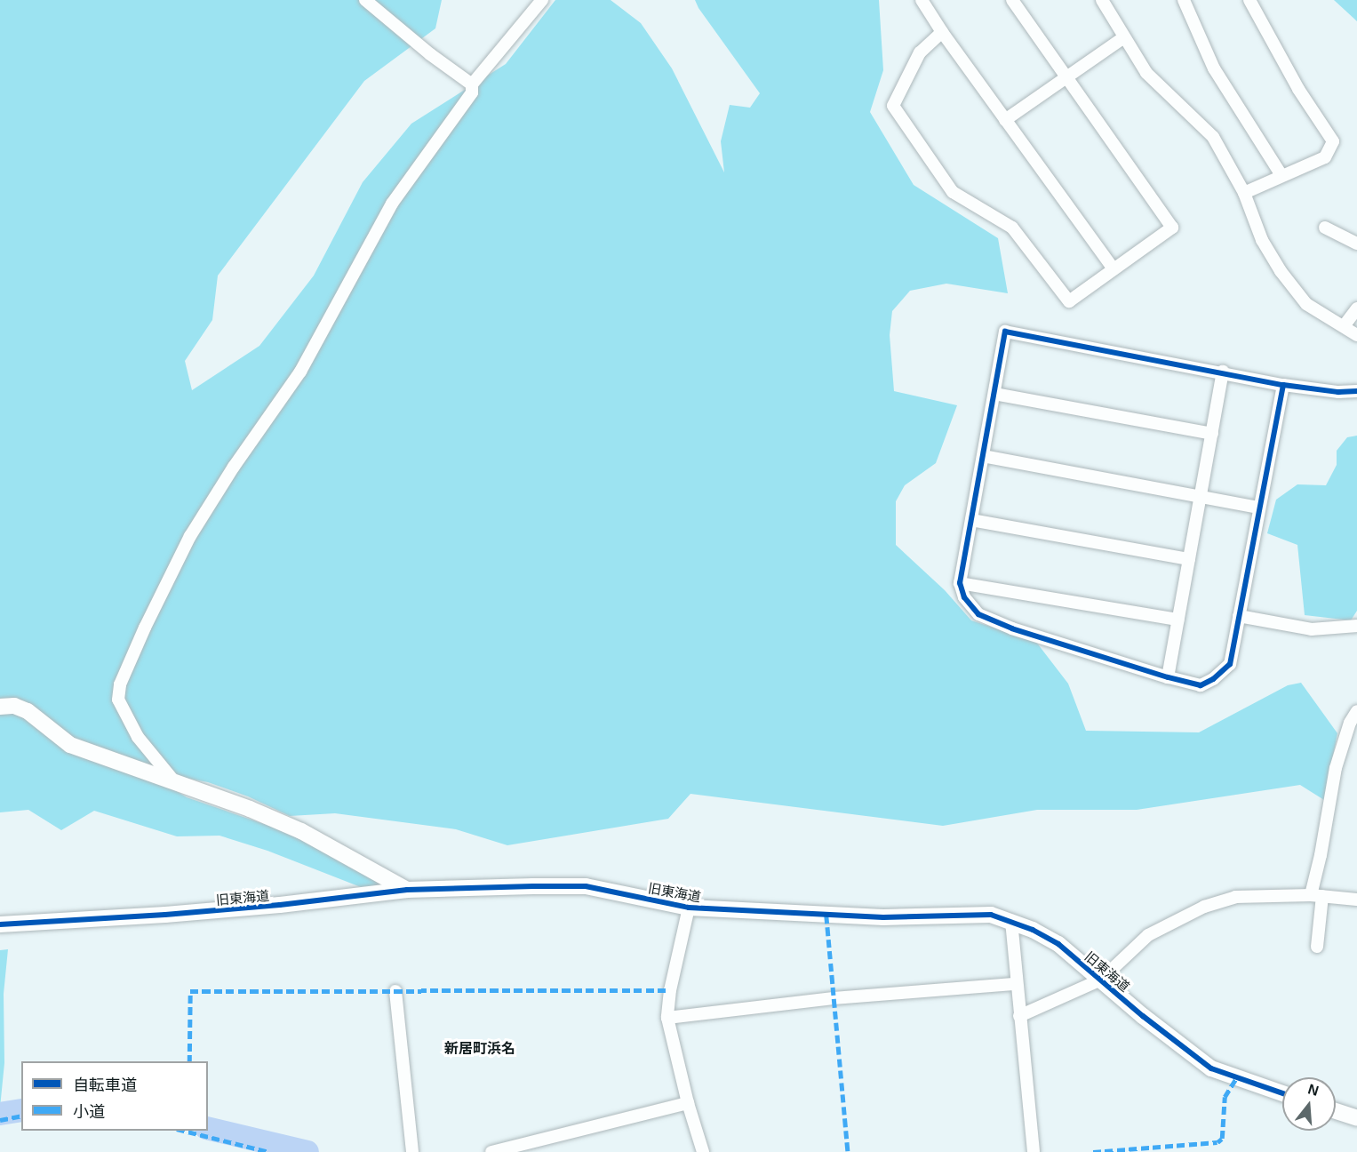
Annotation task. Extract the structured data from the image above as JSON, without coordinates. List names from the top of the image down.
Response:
{
  "streets": {
    "street": ["旧東海道"]
  },
  "districts": ["新居町浜名"],
  "legend": ["自転車道", "小道"],
  "north": "top"
}
